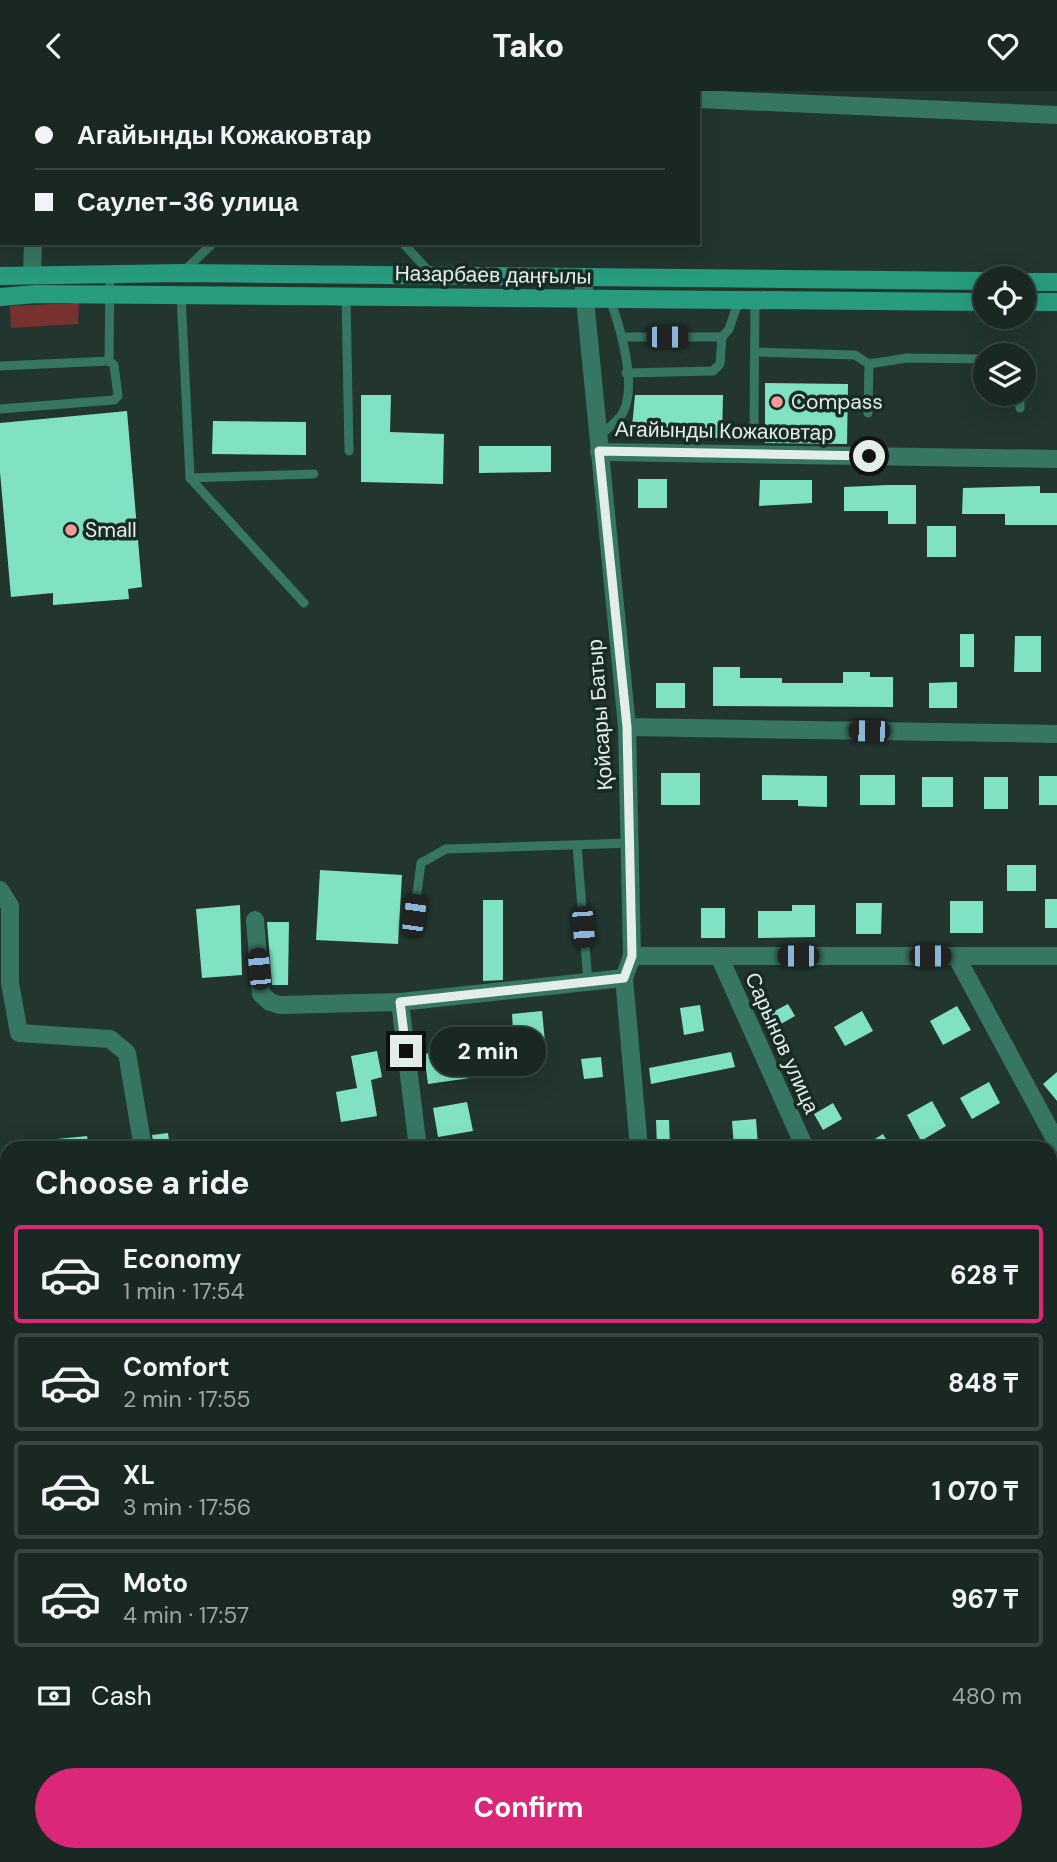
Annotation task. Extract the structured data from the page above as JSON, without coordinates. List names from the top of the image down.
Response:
{
  "streets": {
    "main road": ["Назарбаев даңғылы"],
    "street": ["Агайынды Кожаковтар", "Қойсары Батыр", "Сарынов улица"]
  },
  "crossings": [
    ["Назарбаев даңғылы", "Қойсары Батыр"],
    ["Агайынды Кожаковтар", "Қойсары Батыр"]
  ],
  "places": ["Compass", "Small"],
  "page": {
    "header": "Tako",
    "banner": ["Агайынды Кожаковтар", "Саулет-36 улица"],
    "bubble": "2 min",
    "heading": "Choose a ride",
    "list": [
      {
        "name": "Economy",
        "note": "1 min · 17:54",
        "value": "628 ₸"
      },
      {
        "name": "Comfort",
        "note": "2 min · 17:55",
        "value": "848 ₸"
      },
      {
        "name": "XL",
        "note": "3 min · 17:56",
        "value": "1 070 ₸"
      },
      {
        "name": "Moto",
        "note": "4 min · 17:57",
        "value": "967 ₸"
      }
    ],
    "pay": ["Cash", "480 m"],
    "buttons": "Confirm"
  }
}
